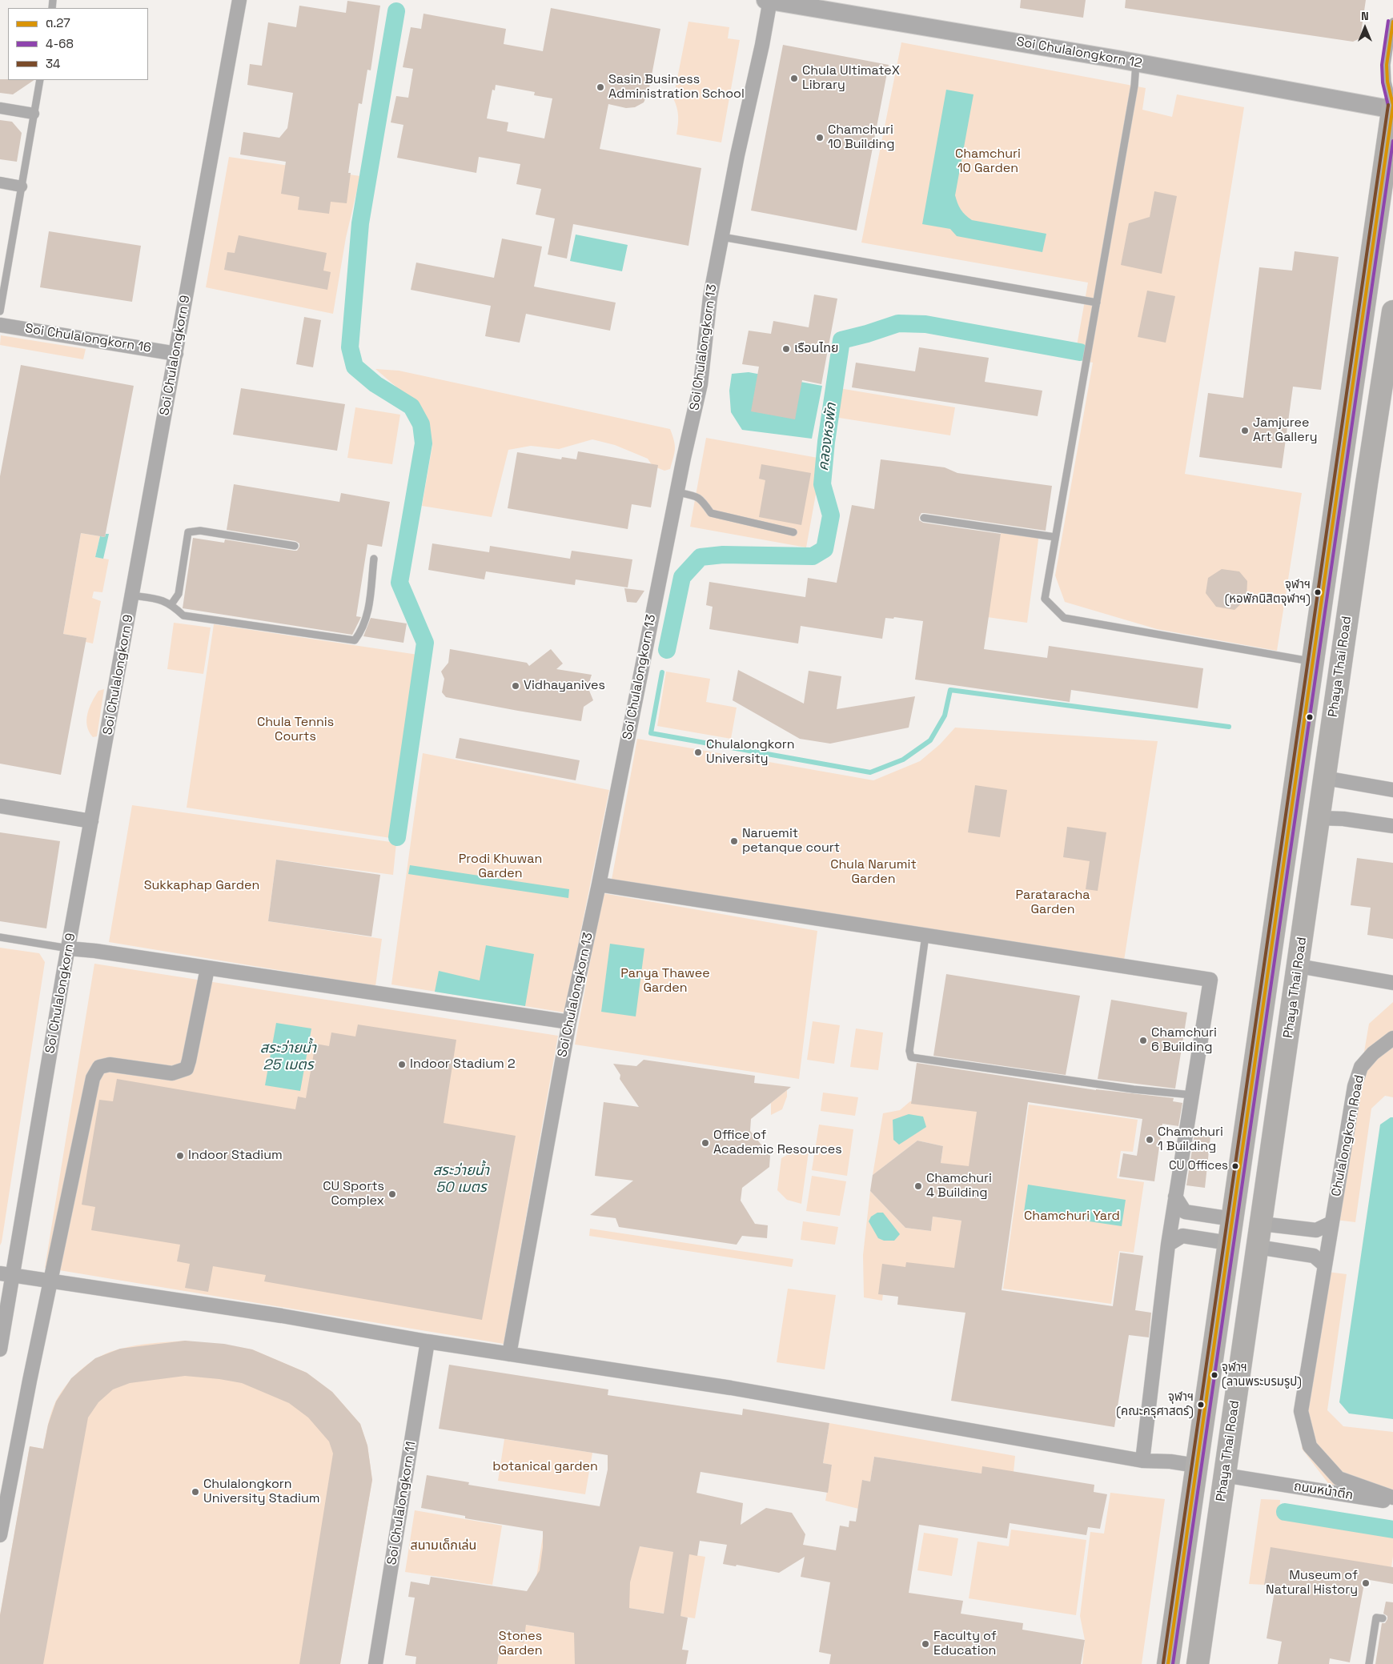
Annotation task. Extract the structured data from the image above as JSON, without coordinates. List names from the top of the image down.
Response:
{
  "streets": {
    "main road": ["Phaya Thai Road"],
    "street": [
      "Soi Chulalongkorn 12",
      "Soi Chulalongkorn 16",
      "Soi Chulalongkorn 13",
      "Soi Chulalongkorn 9",
      "Chulalongkorn Road",
      "ถนนหน้าตึก",
      "Soi Chulalongkorn 11"
    ]
  },
  "crossings": [
    ["Soi Chulalongkorn 12", "Soi Chulalongkorn 13"],
    ["Soi Chulalongkorn 16", "Soi Chulalongkorn 9"],
    ["Phaya Thai Road", "ถนนหน้าตึก"]
  ],
  "water": ["คลองหอพัก", "สระว่ายน้ำ 25 เมตร", "สระว่ายน้ำ 50 เมตร"],
  "parks": [
    "Chamchuri 10 Garden",
    "Chula Tennis Courts",
    "Prodi Khuwan Garden",
    "Chula Narumit Garden",
    "Sukkaphap Garden",
    "Parataracha Garden",
    "Panya Thawee Garden",
    "Chamchuri Yard",
    "botanical garden",
    "สนามเด็กเล่น",
    "Stones Garden"
  ],
  "places": [
    "Chula UltimateX Library",
    "Sasin Business Administration School",
    "Chamchuri 10 Building",
    "เรือนไทย",
    "Jamjuree Art Gallery",
    "จุฬาฯ (หอพักนิสิตจุฬาฯ)",
    "Vidhayanives",
    "Chulalongkorn University",
    "Naruemit petanque court",
    "Chamchuri 6 Building",
    "Indoor Stadium 2",
    "Chamchuri 1 Building",
    "Office of Academic Resources",
    "Indoor Stadium",
    "CU Offices",
    "Chamchuri 4 Building",
    "CU Sports Complex",
    "จุฬาฯ (ลานพระบรมรูป)",
    "จุฬาฯ (คณะครุศาสตร์)",
    "Chulalongkorn University Stadium",
    "Museum of Natural History",
    "Faculty of Education"
  ],
  "lines": ["transit line 4-68", "transit line ต.27", "transit line 34"],
  "legend": ["ต.27", "4-68", "34"],
  "north": "top"
}
